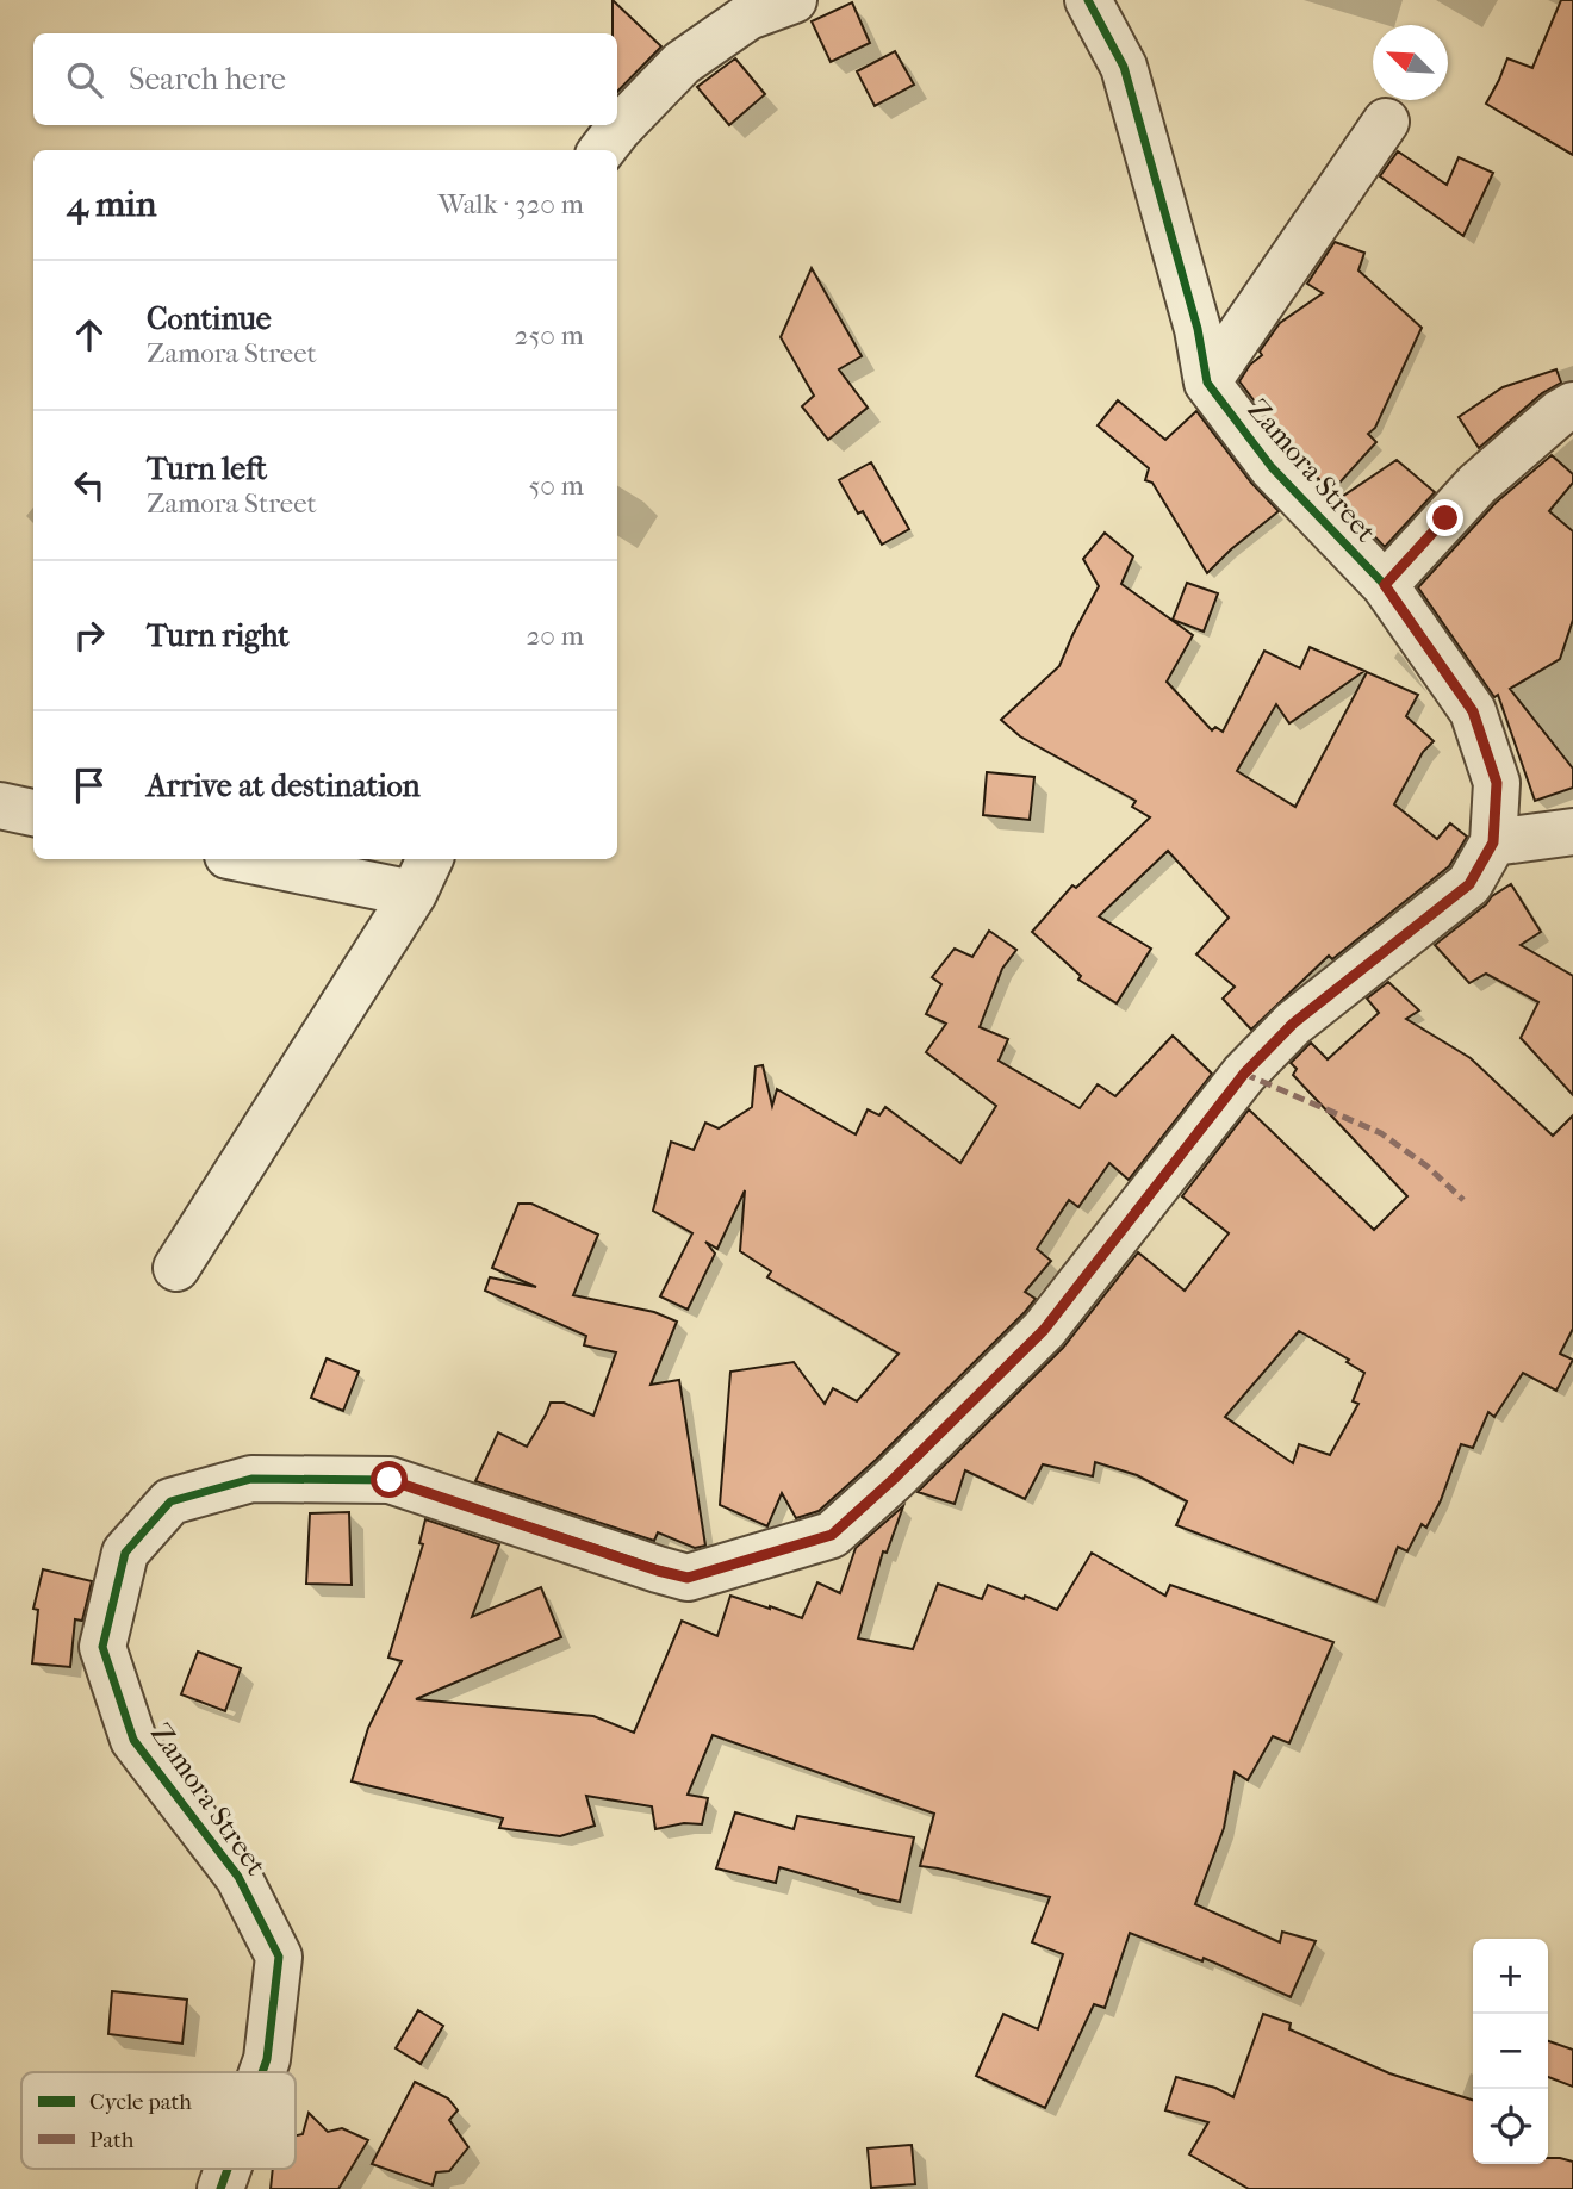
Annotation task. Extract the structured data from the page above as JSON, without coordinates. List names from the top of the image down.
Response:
{
  "streets": {
    "street": ["Zamora Street"]
  },
  "legend": ["Cycle path", "Path"],
  "north": "top left",
  "page": {
    "search": "Search here",
    "heading": ["4 min", "Walk · 320 m"],
    "list": [
      ["Continue", "Zamora Street", "250 m"],
      ["Turn left", "Zamora Street", "50 m"],
      ["Turn right", "20 m"],
      "Arrive at destination"
    ],
    "map_buttons": ["+", "−"]
  }
}
